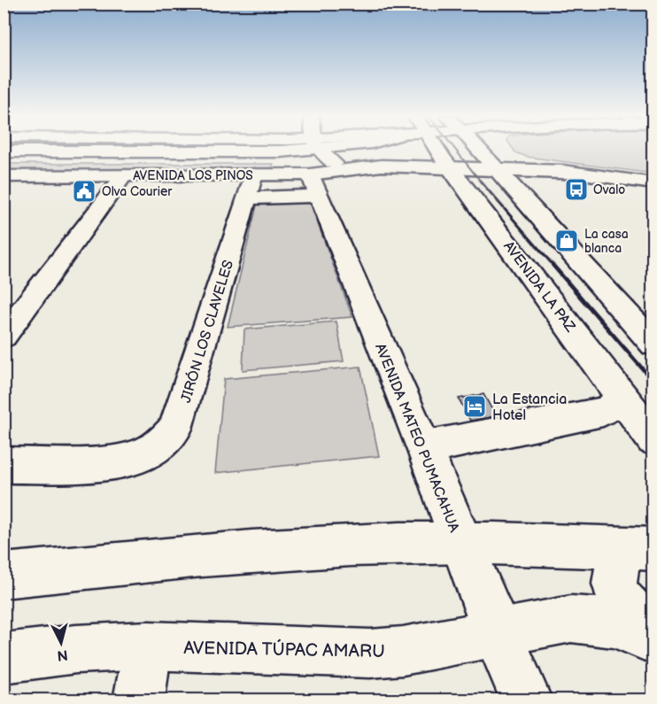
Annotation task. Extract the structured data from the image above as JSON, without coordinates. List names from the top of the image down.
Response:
{
  "streets": {
    "main road": [
      "AVENIDA LOS PINOS",
      "AVENIDA LA PAZ",
      "JIRÓN LOS CLAVELES",
      "AVENIDA MATEO PUMACAHUA",
      "AVENIDA TÚPAC AMARU"
    ]
  },
  "crossings": [
    ["AVENIDA LOS PINOS", "JIRÓN LOS CLAVELES"],
    ["AVENIDA LOS PINOS", "AVENIDA MATEO PUMACAHUA"],
    ["AVENIDA MATEO PUMACAHUA", "AVENIDA TÚPAC AMARU"]
  ],
  "places": {
    "bus stop": ["Ovalo"],
    "public building": ["Olva Courier"],
    "shop": ["La casa blanca"],
    "hotel": ["La Estancia Hotel"]
  },
  "north": "bottom"
}
